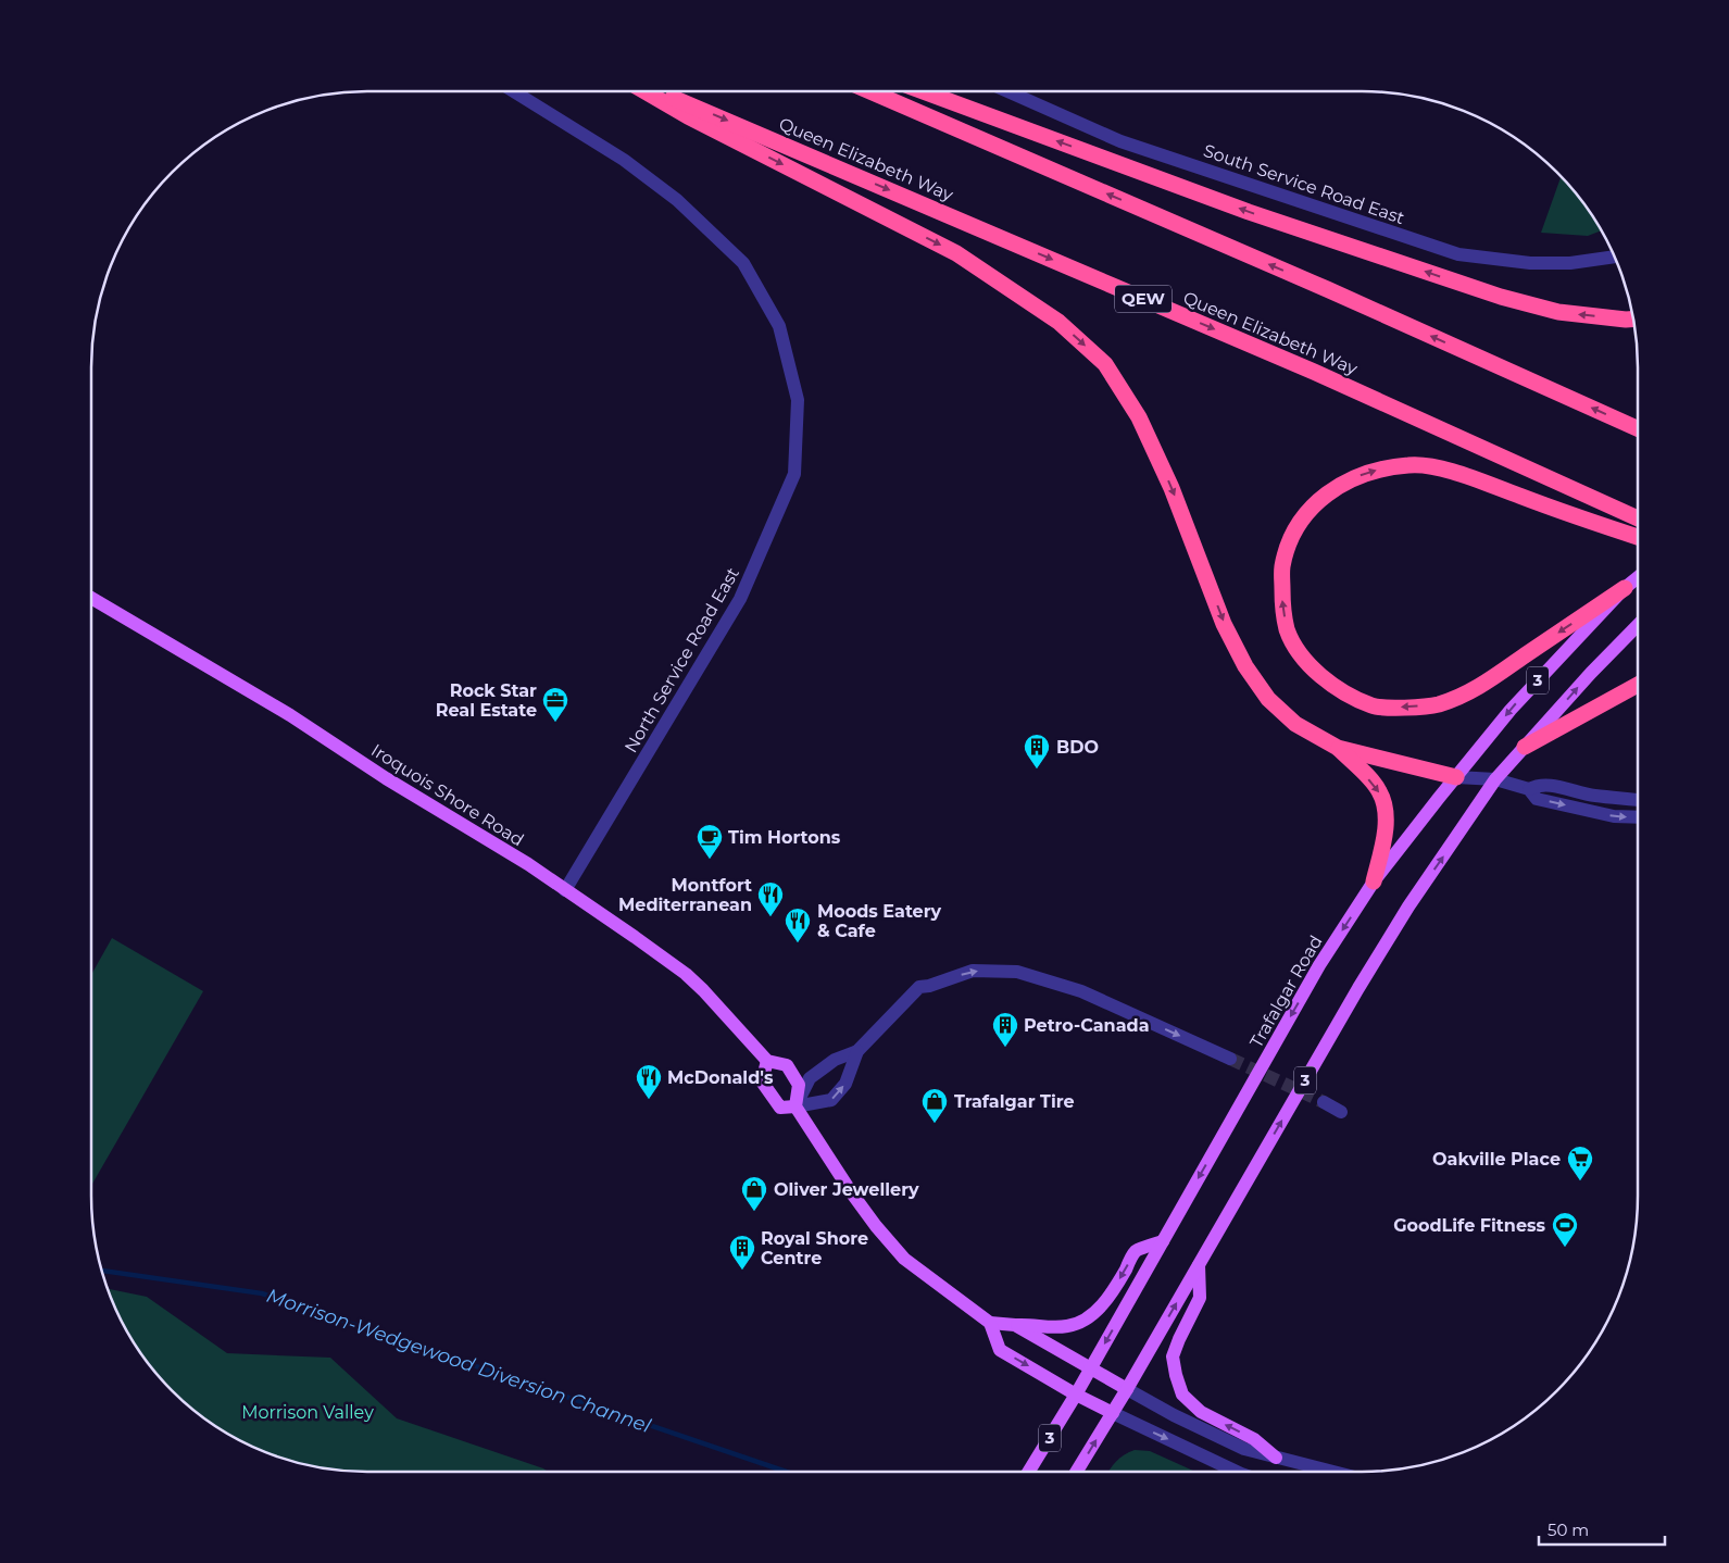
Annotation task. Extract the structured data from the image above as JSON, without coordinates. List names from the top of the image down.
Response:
{
  "streets": {
    "highway": ["Queen Elizabeth Way", "QEW"],
    "main road": ["3", "Iroquois Shore Road", "Trafalgar Road"],
    "street": ["South Service Road East", "North Service Road East"]
  },
  "crossings": [
    ["North Service Road East", "Iroquois Shore Road"]
  ],
  "water": ["Morrison-Wedgewood Diversion Channel"],
  "parks": ["Morrison Valley"],
  "places": {
    "office": ["Rock Star Real Estate"],
    "building": ["BDO", "Petro-Canada", "Royal Shore Centre"],
    "cafe": ["Tim Hortons"],
    "restaurant": ["Montfort Mediterranean", "Moods Eatery & Cafe", "McDonald's"],
    "shop": ["Trafalgar Tire", "Oliver Jewellery"],
    "supermarket": ["Oakville Place"],
    "sports": ["GoodLife Fitness"]
  },
  "scale_bar": "50 m"
}
